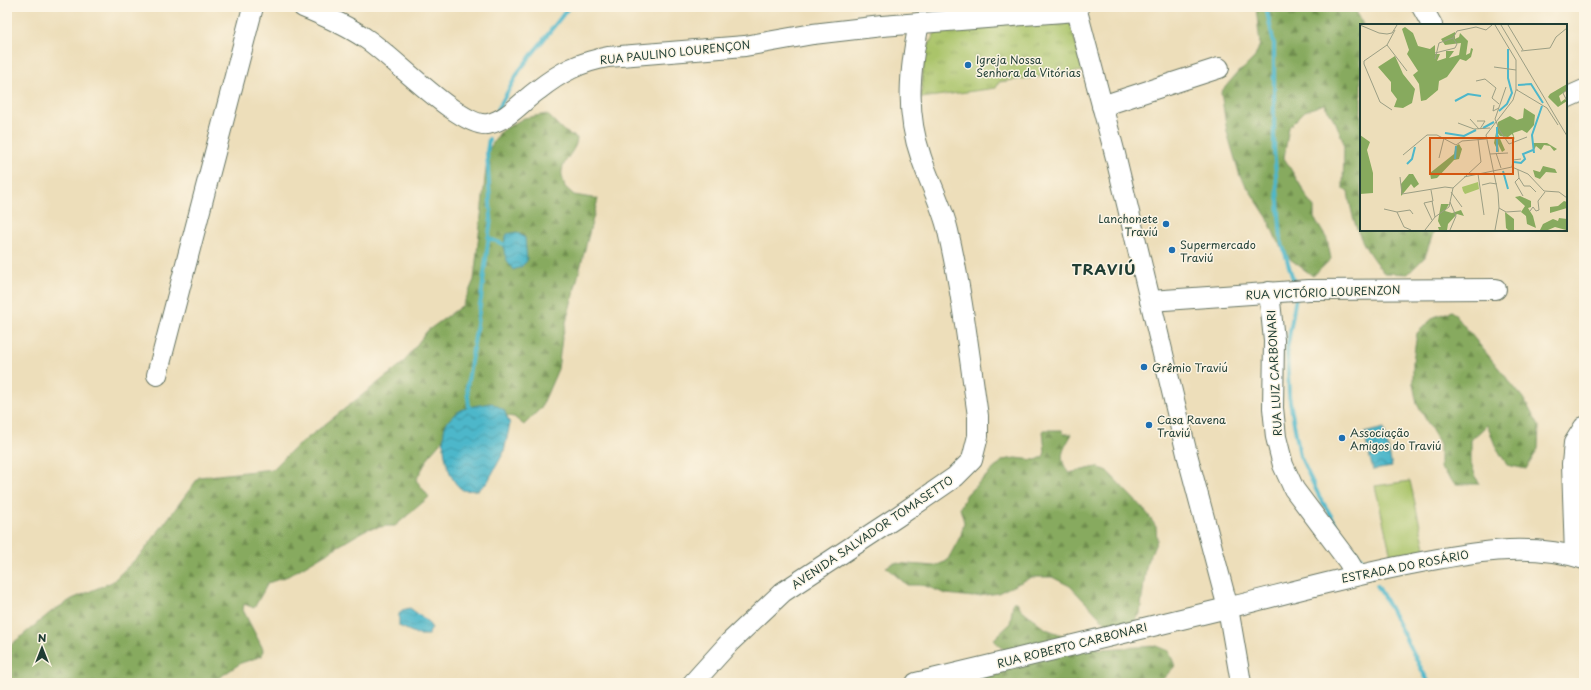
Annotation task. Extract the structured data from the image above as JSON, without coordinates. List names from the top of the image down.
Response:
{
  "streets": {
    "street": [
      "RUA PAULINO LOURENÇON",
      "RUA VICTÓRIO LOURENZON",
      "RUA LUIZ CARBONARI",
      "AVENIDA SALVADOR TOMASETTO",
      "ESTRADA DO ROSÁRIO",
      "RUA ROBERTO CARBONARI"
    ]
  },
  "crossings": [
    ["RUA PAULINO LOURENÇON", "AVENIDA SALVADOR TOMASETTO"],
    ["RUA VICTÓRIO LOURENZON", "RUA LUIZ CARBONARI"],
    ["RUA LUIZ CARBONARI", "ESTRADA DO ROSÁRIO"],
    ["ESTRADA DO ROSÁRIO", "RUA ROBERTO CARBONARI"]
  ],
  "districts": ["TRAVIÚ"],
  "places": [
    "Igreja Nossa Senhora da Vitórias",
    "Lanchonete Traviú",
    "Supermercado Traviú",
    "Grêmio Traviú",
    "Casa Ravena Traviú",
    "Associação Amigos do Traviú"
  ],
  "north": "top"
}
